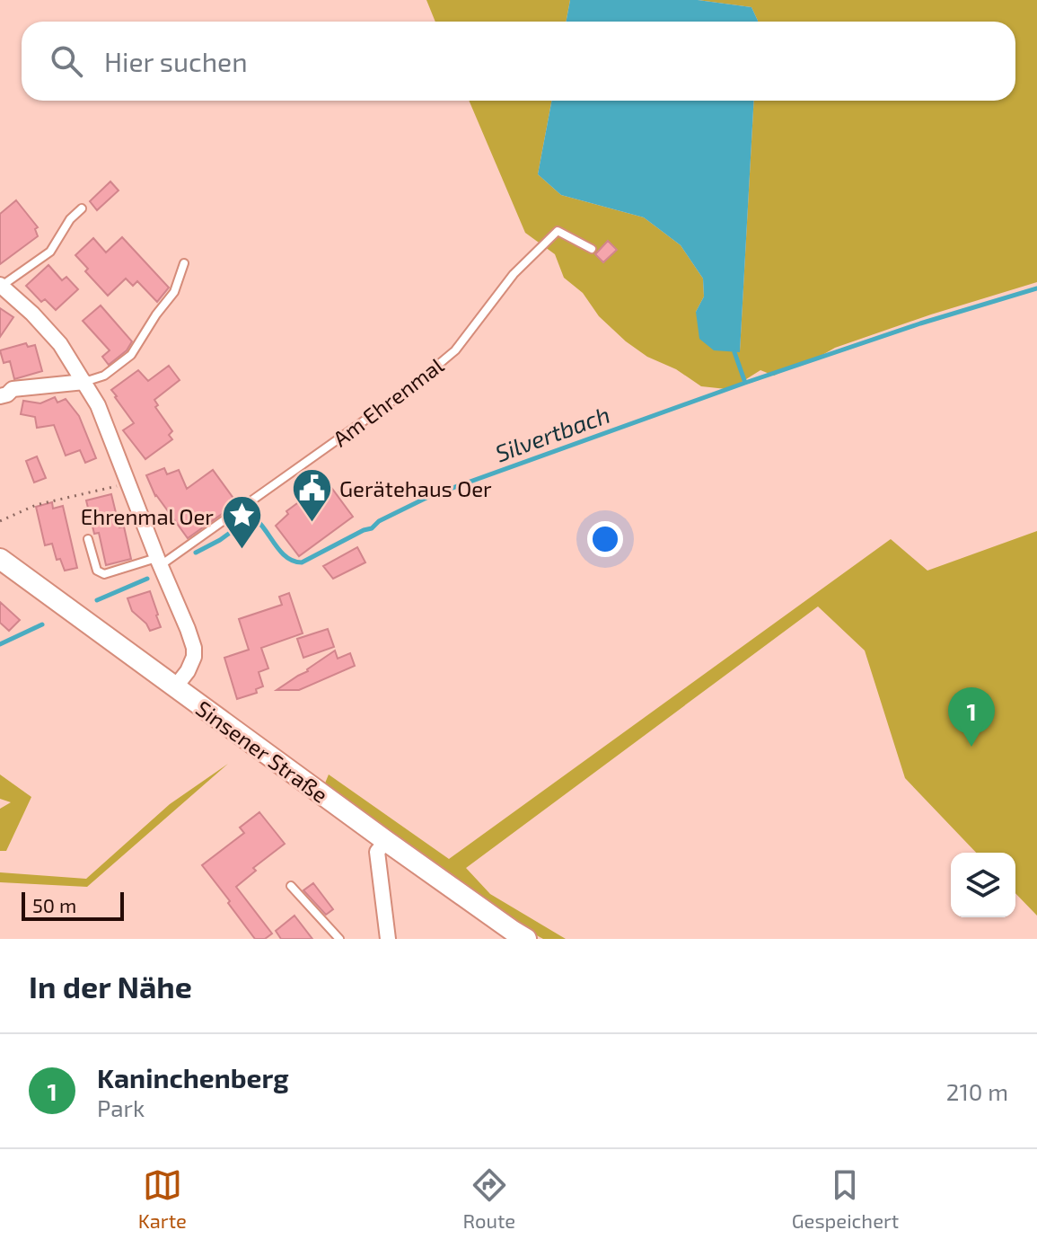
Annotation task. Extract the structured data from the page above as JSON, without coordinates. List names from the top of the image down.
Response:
{
  "streets": {
    "main road": ["Sinsener Straße"],
    "lane": ["Am Ehrenmal"]
  },
  "water": ["Silvertbach"],
  "places": {
    "public building": ["Gerätehaus Oer"],
    "place": ["Ehrenmal Oer"]
  },
  "scale_bar": "50 m",
  "page": {
    "search": "Hier suchen",
    "pins": "1",
    "scale": "50 m",
    "heading": "In der Nähe",
    "list": [
      {
        "mark": "1",
        "name": "Kaninchenberg",
        "note": "Park",
        "value": "210 m"
      }
    ],
    "nav": ["Karte", "Route", "Gespeichert"]
  }
}
